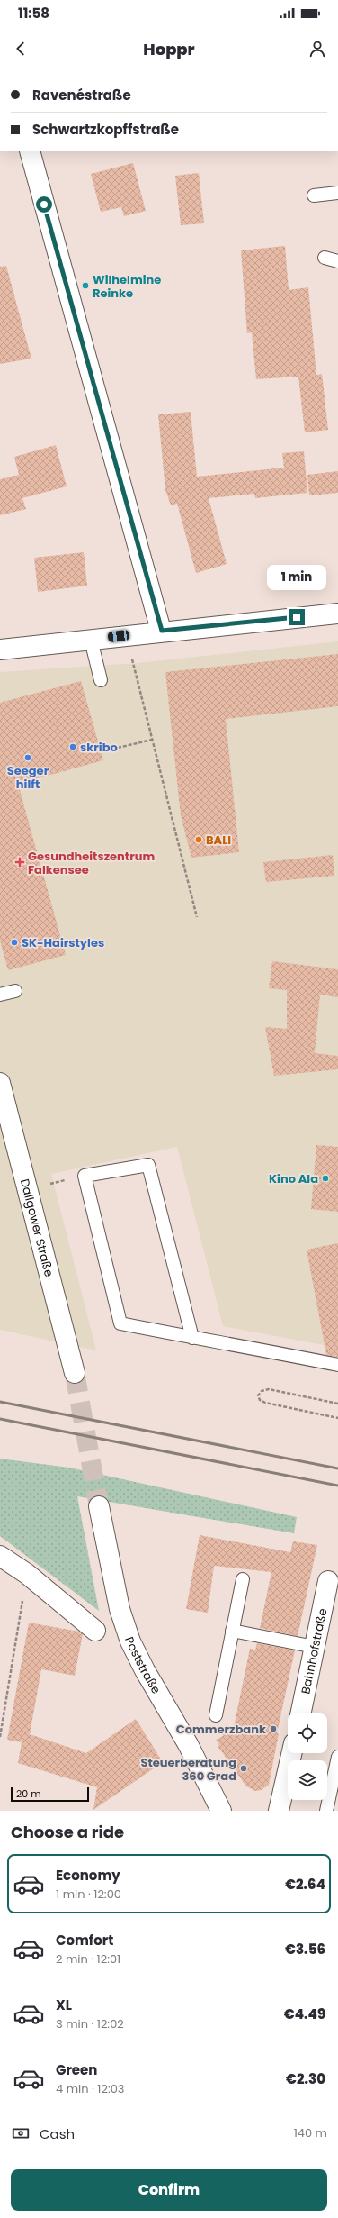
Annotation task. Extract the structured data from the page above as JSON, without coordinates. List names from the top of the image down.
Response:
{
  "streets": {
    "street": ["Dallgower Straße", "Bahnhofstraße", "Poststraße"]
  },
  "places": {
    "other": [
      "Wilhelmine Reinke",
      "skribo",
      "Seeger hilft",
      "BALI",
      "SK-Hairstyles",
      "Kino Ala",
      "Commerzbank",
      "Steuerberatung 360 Grad"
    ],
    "health": ["Gesundheitszentrum Falkensee"]
  },
  "scale_bar": "20 m",
  "page": {
    "status": "11:58",
    "header": "Hoppr",
    "banner": ["Ravenéstraße", "Schwartzkopffstraße"],
    "bubble": "1 min",
    "scale": "20 m",
    "heading": "Choose a ride",
    "list": [
      {
        "name": "Economy",
        "note": "1 min · 12:00",
        "value": "€2.64"
      },
      {
        "name": "Comfort",
        "note": "2 min · 12:01",
        "value": "€3.56"
      },
      {
        "name": "XL",
        "note": "3 min · 12:02",
        "value": "€4.49"
      },
      {
        "name": "Green",
        "note": "4 min · 12:03",
        "value": "€2.30"
      }
    ],
    "pay": ["Cash", "140 m"],
    "buttons": "Confirm"
  }
}
